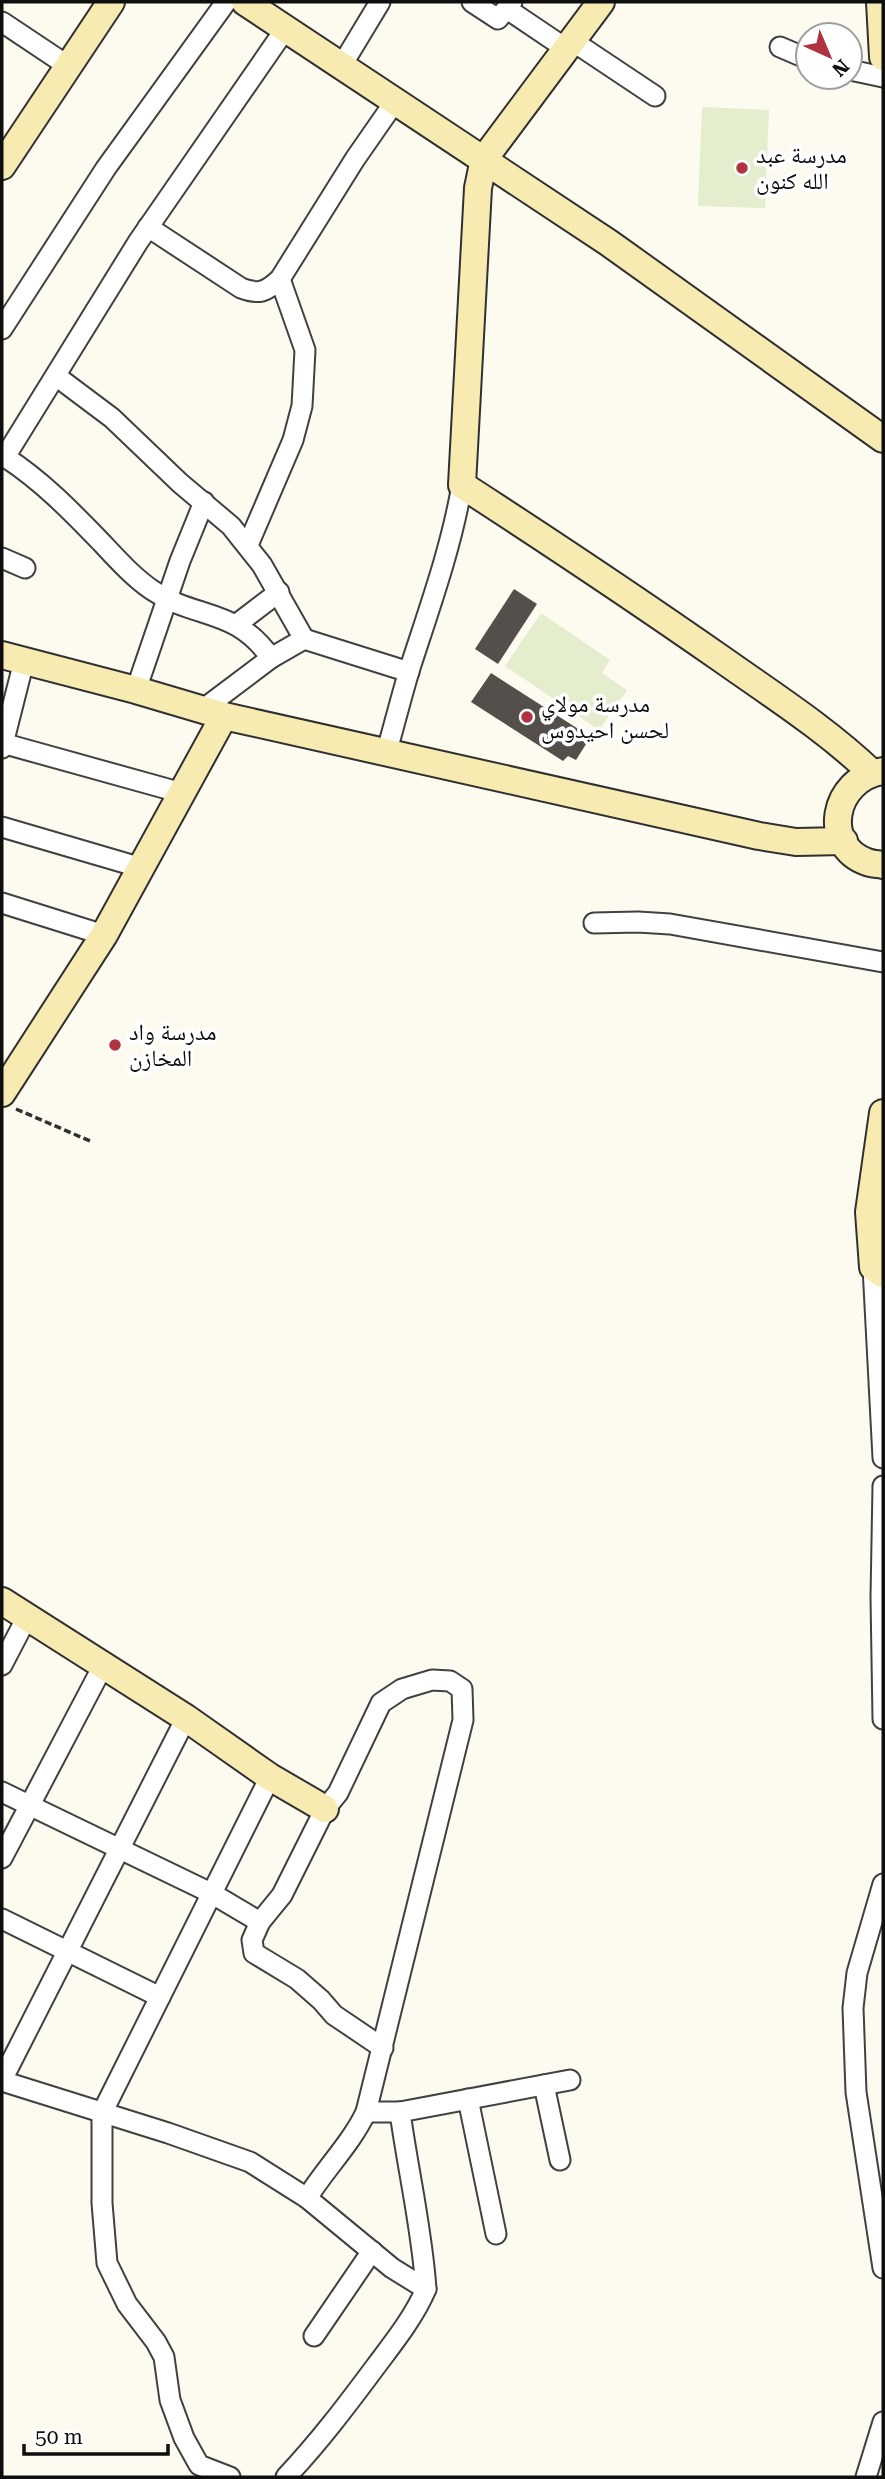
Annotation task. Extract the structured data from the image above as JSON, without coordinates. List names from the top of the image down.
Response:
{
  "places": ["مدرسة عبد الله كنون", "مدرسة مولاي لحسن احيدوس", "مدرسة واد المخازن"],
  "scale_bar": "50 m",
  "north": "bottom right"
}
